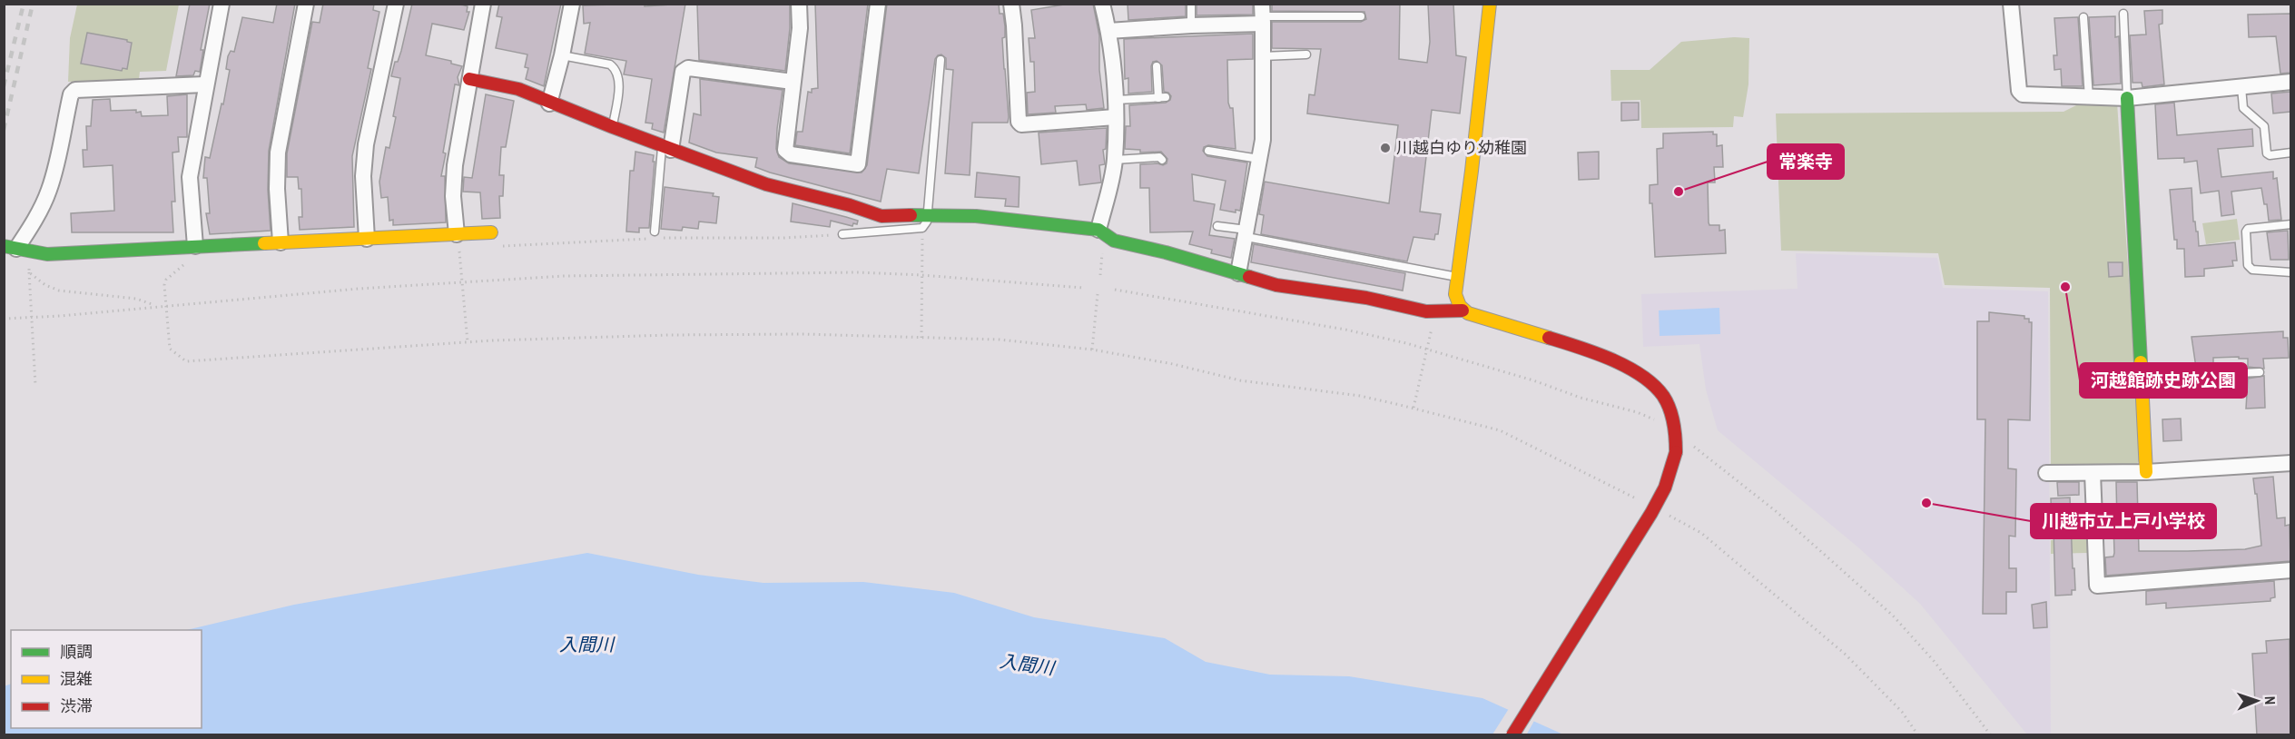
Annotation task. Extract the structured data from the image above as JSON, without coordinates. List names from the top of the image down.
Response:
{
  "water": ["入間川"],
  "places": [
    "川越白ゆり幼稚園",
    "常楽寺",
    "河越館跡史跡公園",
    "川越市立上戸小学校"
  ],
  "legend": ["順調", "混雑", "渋滞"],
  "north": "right"
}
